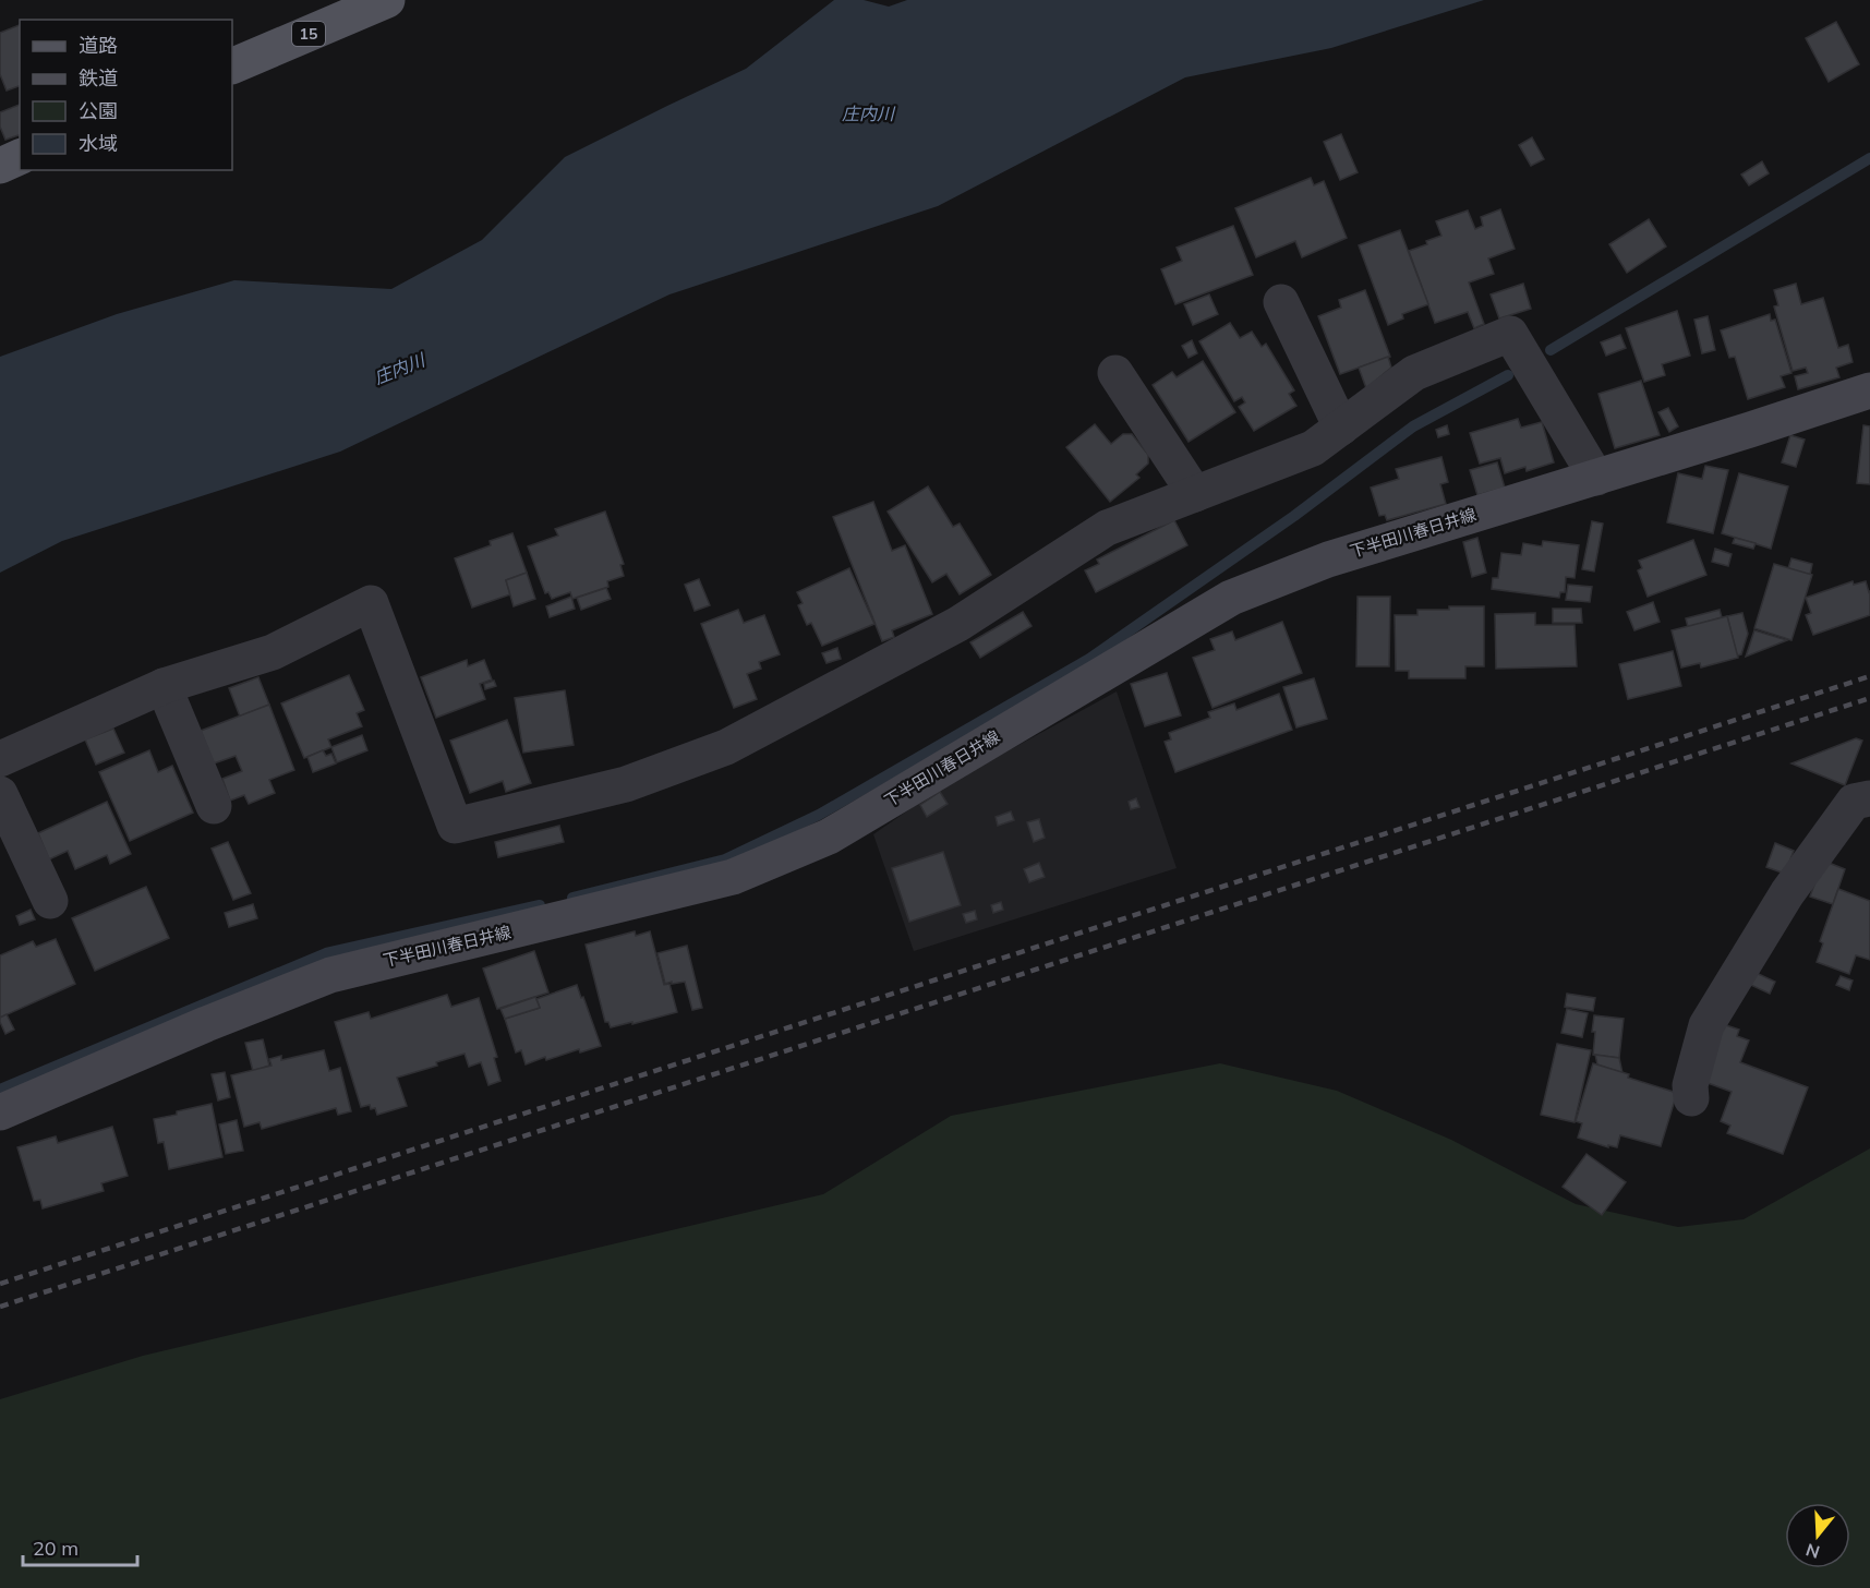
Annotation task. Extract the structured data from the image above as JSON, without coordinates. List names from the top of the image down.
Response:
{
  "streets": {
    "main road": ["15", "下半田川春日井線"]
  },
  "water": ["庄内川"],
  "legend": [
    "道路",
    "鉄道",
    "公園",
    "水域"
  ],
  "scale_bar": "20 m",
  "north": "bottom"
}
